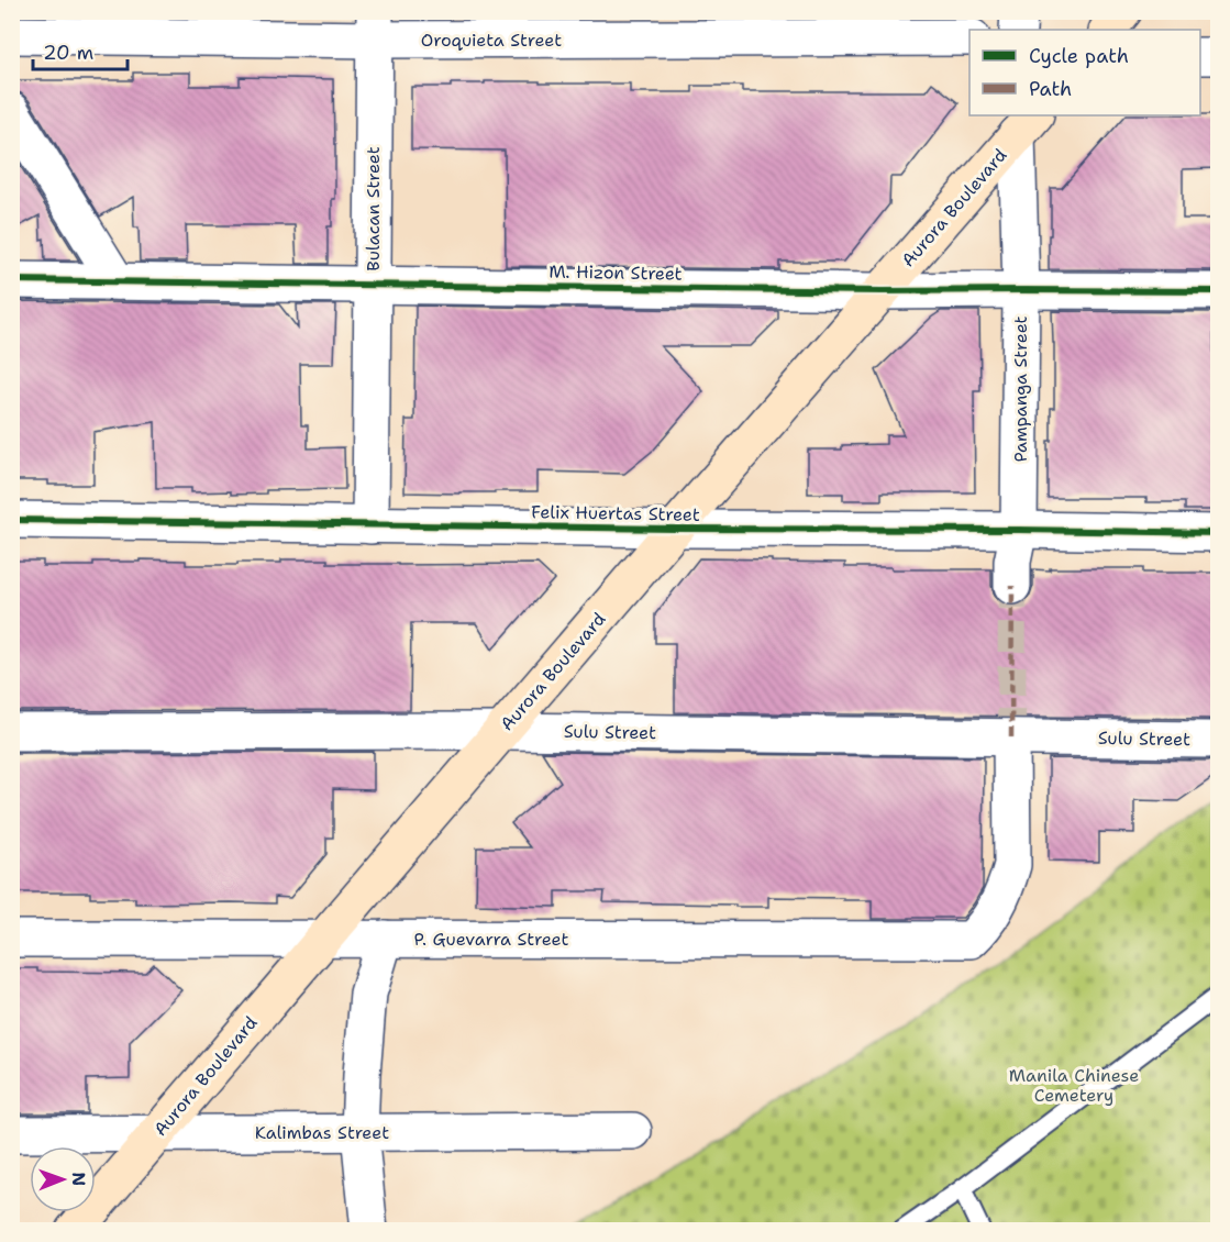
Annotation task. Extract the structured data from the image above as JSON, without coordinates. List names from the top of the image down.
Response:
{
  "streets": {
    "main road": ["Aurora Boulevard"],
    "street": [
      "Oroquieta Street",
      "Bulacan Street",
      "M. Hizon Street",
      "Pampanga Street",
      "Felix Huertas Street",
      "Sulu Street",
      "P. Guevarra Street",
      "Kalimbas Street"
    ]
  },
  "crossings": [
    ["Oroquieta Street", "Bulacan Street"],
    ["Aurora Boulevard", "M. Hizon Street"],
    ["Aurora Boulevard", "Pampanga Street"],
    ["Aurora Boulevard", "Felix Huertas Street"],
    ["Aurora Boulevard", "Sulu Street"],
    ["Aurora Boulevard", "P. Guevarra Street"],
    ["Aurora Boulevard", "Kalimbas Street"],
    ["Bulacan Street", "M. Hizon Street"],
    ["Bulacan Street", "Felix Huertas Street"],
    ["M. Hizon Street", "Pampanga Street"],
    ["Pampanga Street", "Felix Huertas Street"],
    ["Sulu Street", "P. Guevarra Street"]
  ],
  "parks": ["Manila Chinese Cemetery"],
  "legend": ["Cycle path", "Path"],
  "scale_bar": "20 m",
  "north": "right"
}
